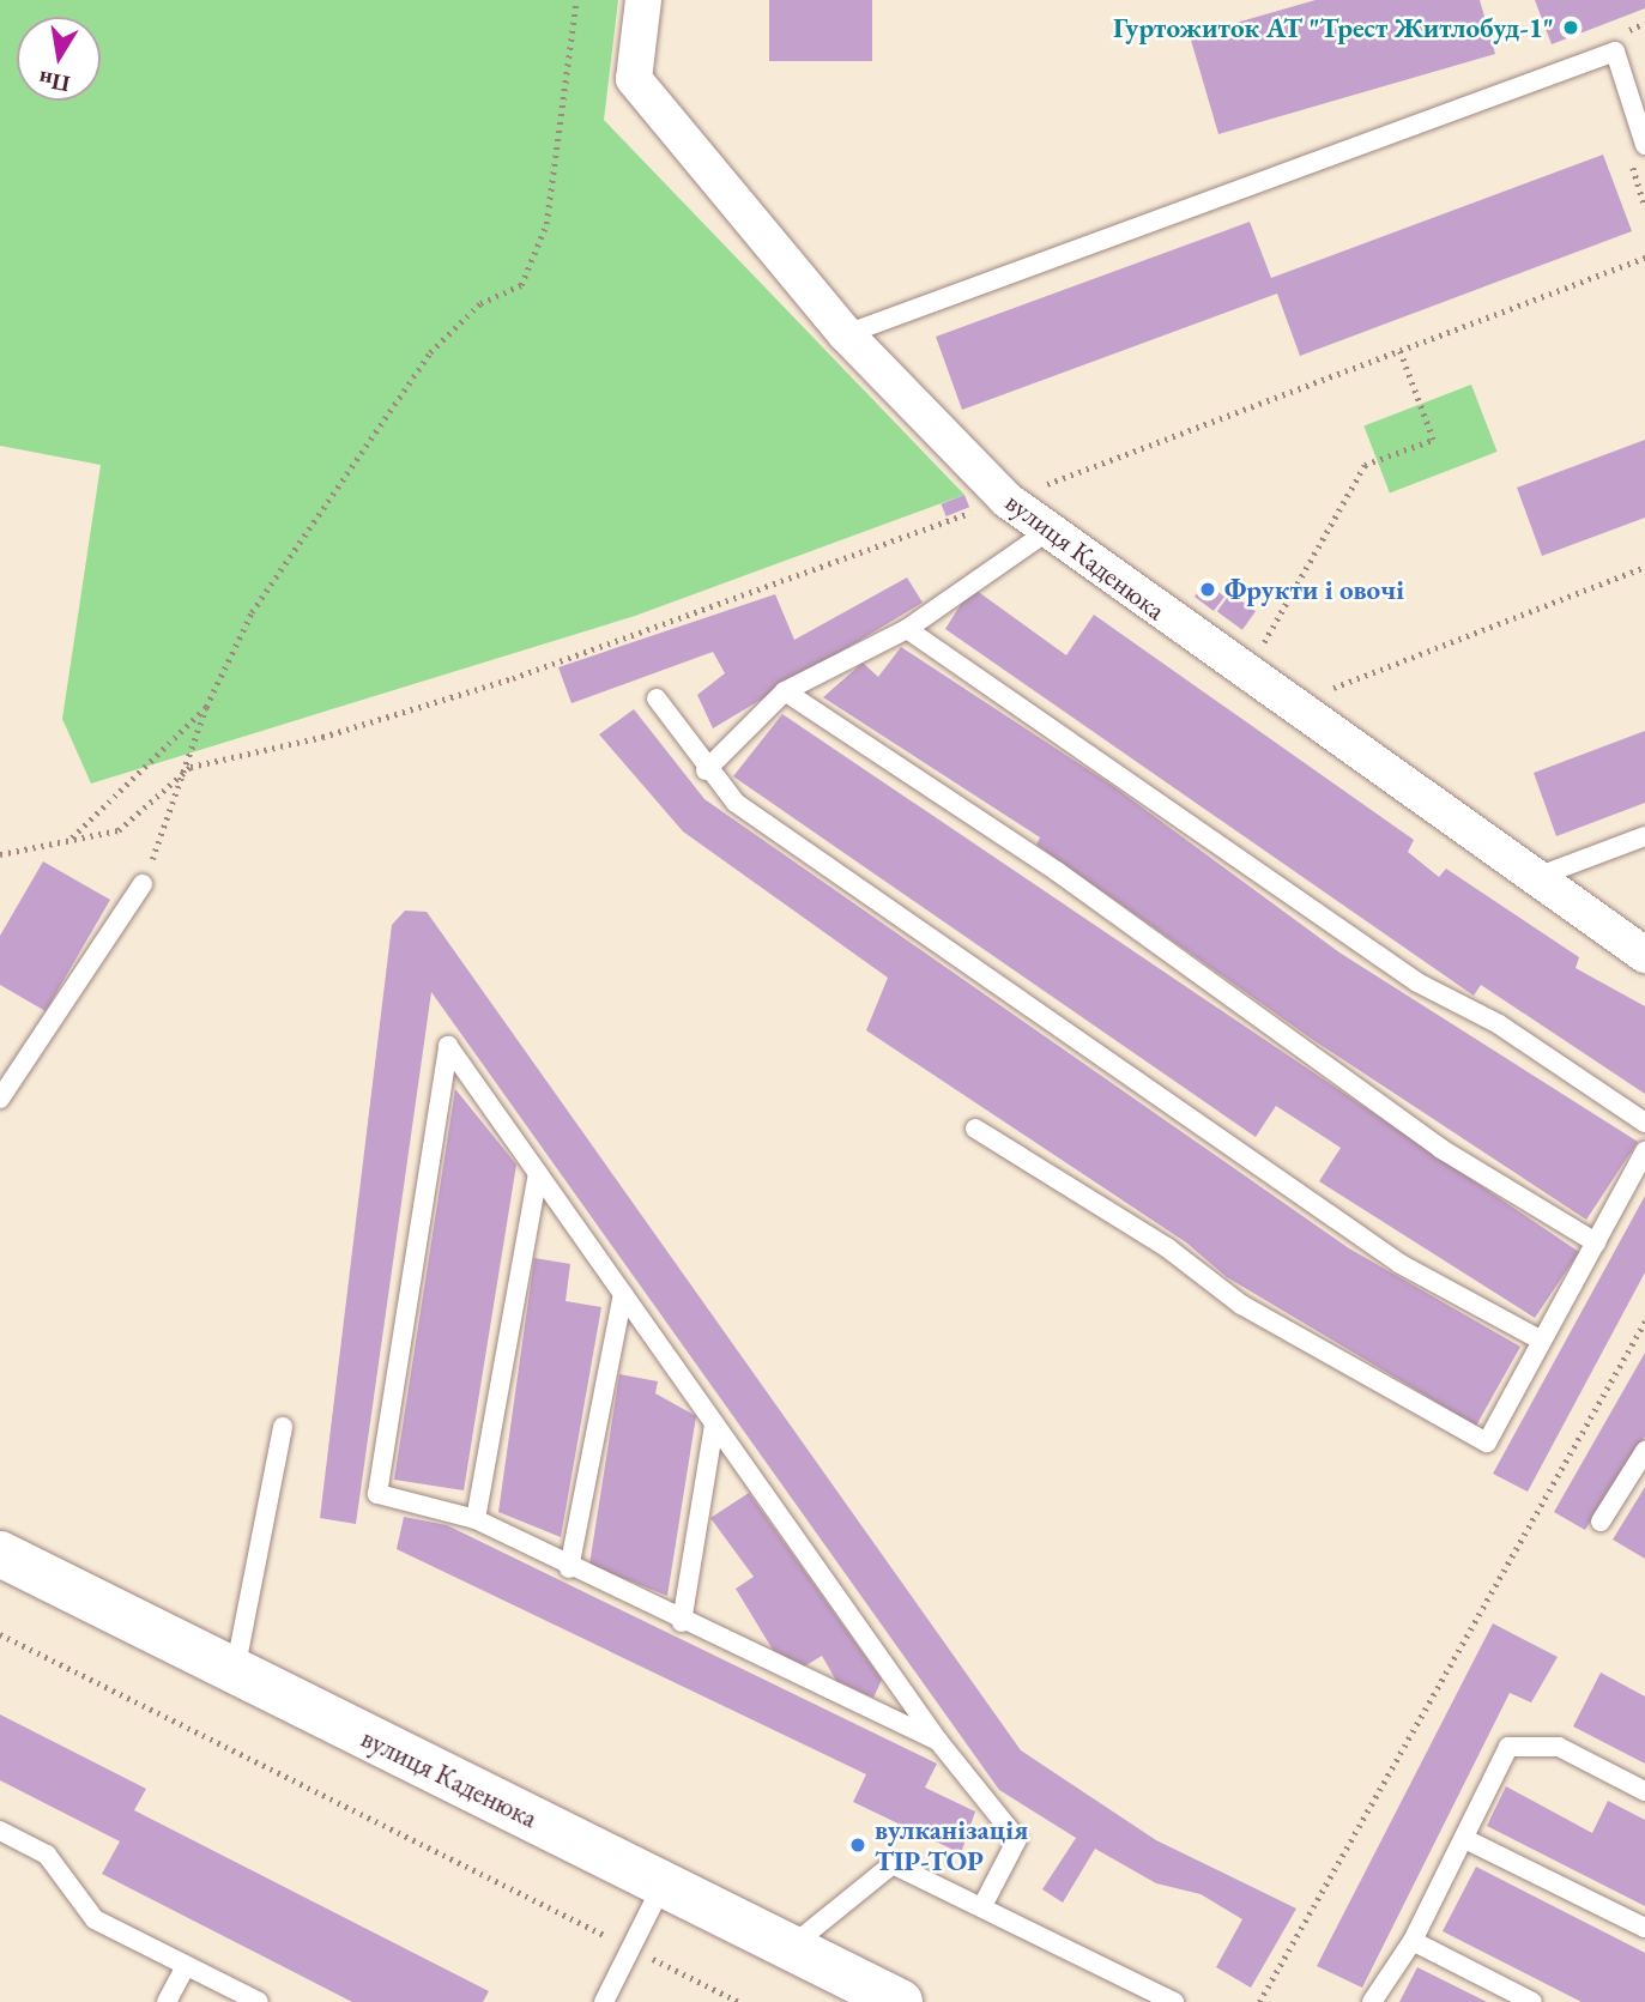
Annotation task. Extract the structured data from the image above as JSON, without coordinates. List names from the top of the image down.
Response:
{
  "streets": {
    "street": ["вулиця Каденюка"]
  },
  "places": ["Гуртожиток АТ \"Трест Житлобуд-1\"", "Фрукти і овочі", "вулканізація TIP-TOP"],
  "north": "bottom"
}
